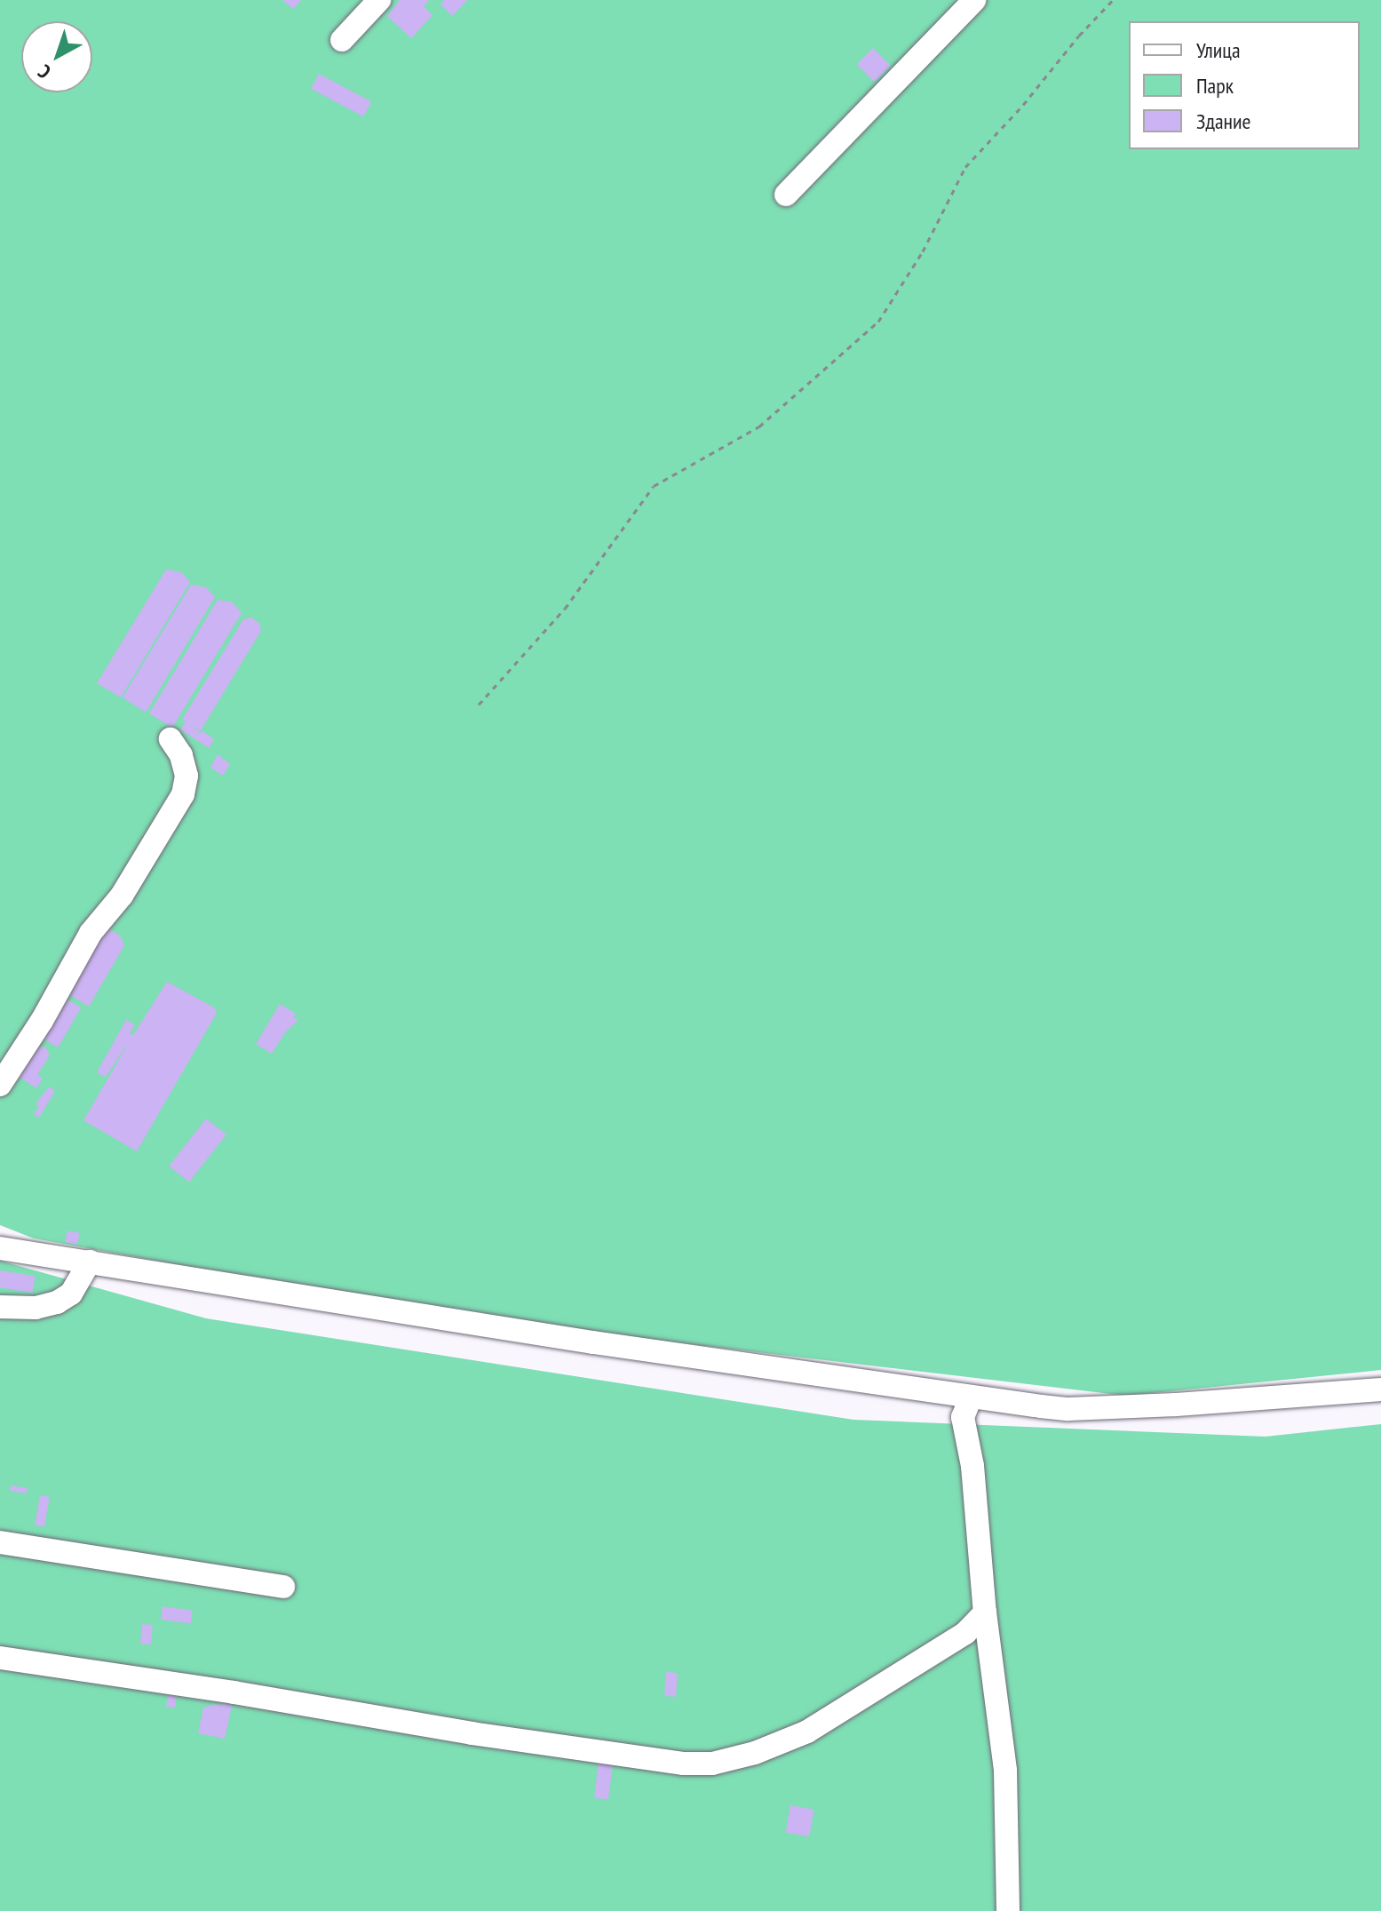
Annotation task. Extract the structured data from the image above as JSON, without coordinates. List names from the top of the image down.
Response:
{
  "legend": ["Улица", "Парк", "Здание"],
  "north": "bottom left"
}
